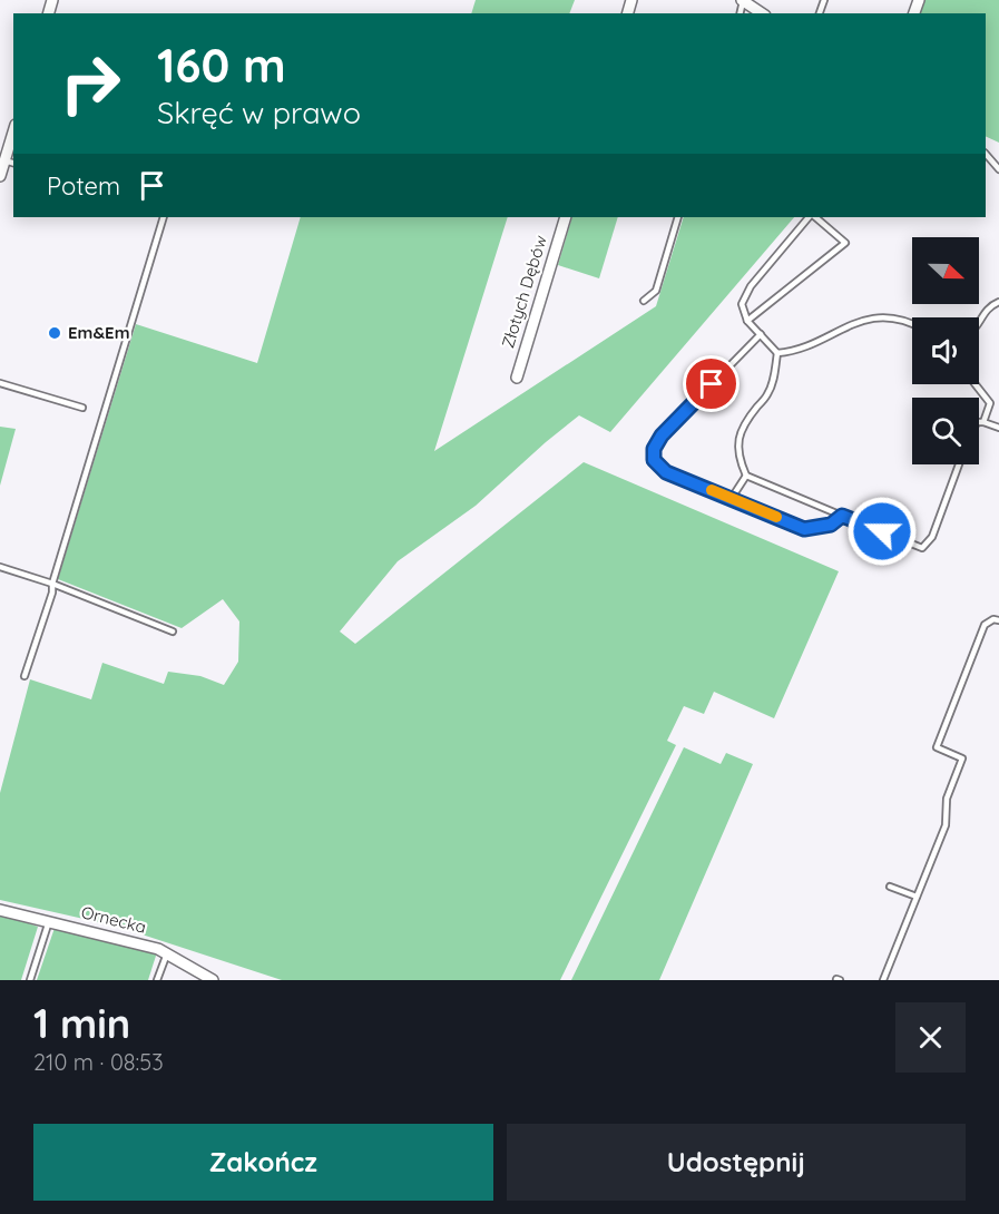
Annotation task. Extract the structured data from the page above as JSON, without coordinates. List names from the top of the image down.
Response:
{
  "streets": {
    "street": ["Złotych Dębów", "Ornecka"]
  },
  "places": ["Em&Em"],
  "north": "right",
  "page": {
    "turn": ["160 m", "Skręć w prawo"],
    "then": "Potem",
    "heading": ["1 min", "210 m · 08:53"],
    "buttons": ["Zakończ", "Udostępnij"]
  }
}
